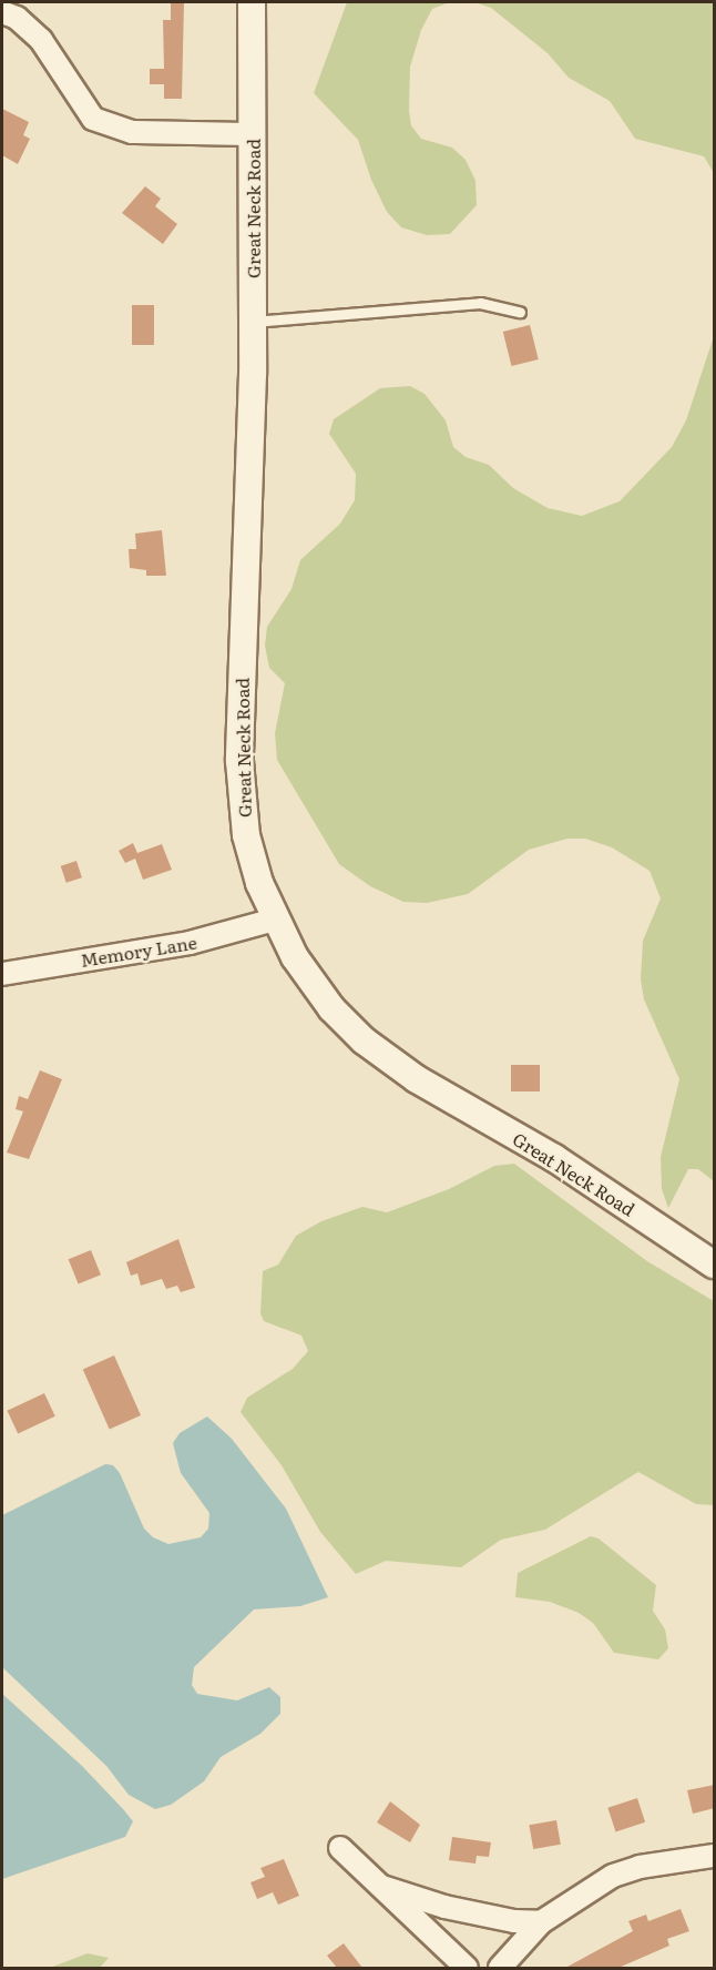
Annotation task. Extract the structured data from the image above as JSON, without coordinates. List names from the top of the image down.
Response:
{
  "streets": {
    "street": ["Great Neck Road", "Memory Lane"]
  },
  "crossings": [
    ["Great Neck Road", "Memory Lane"]
  ]
}
